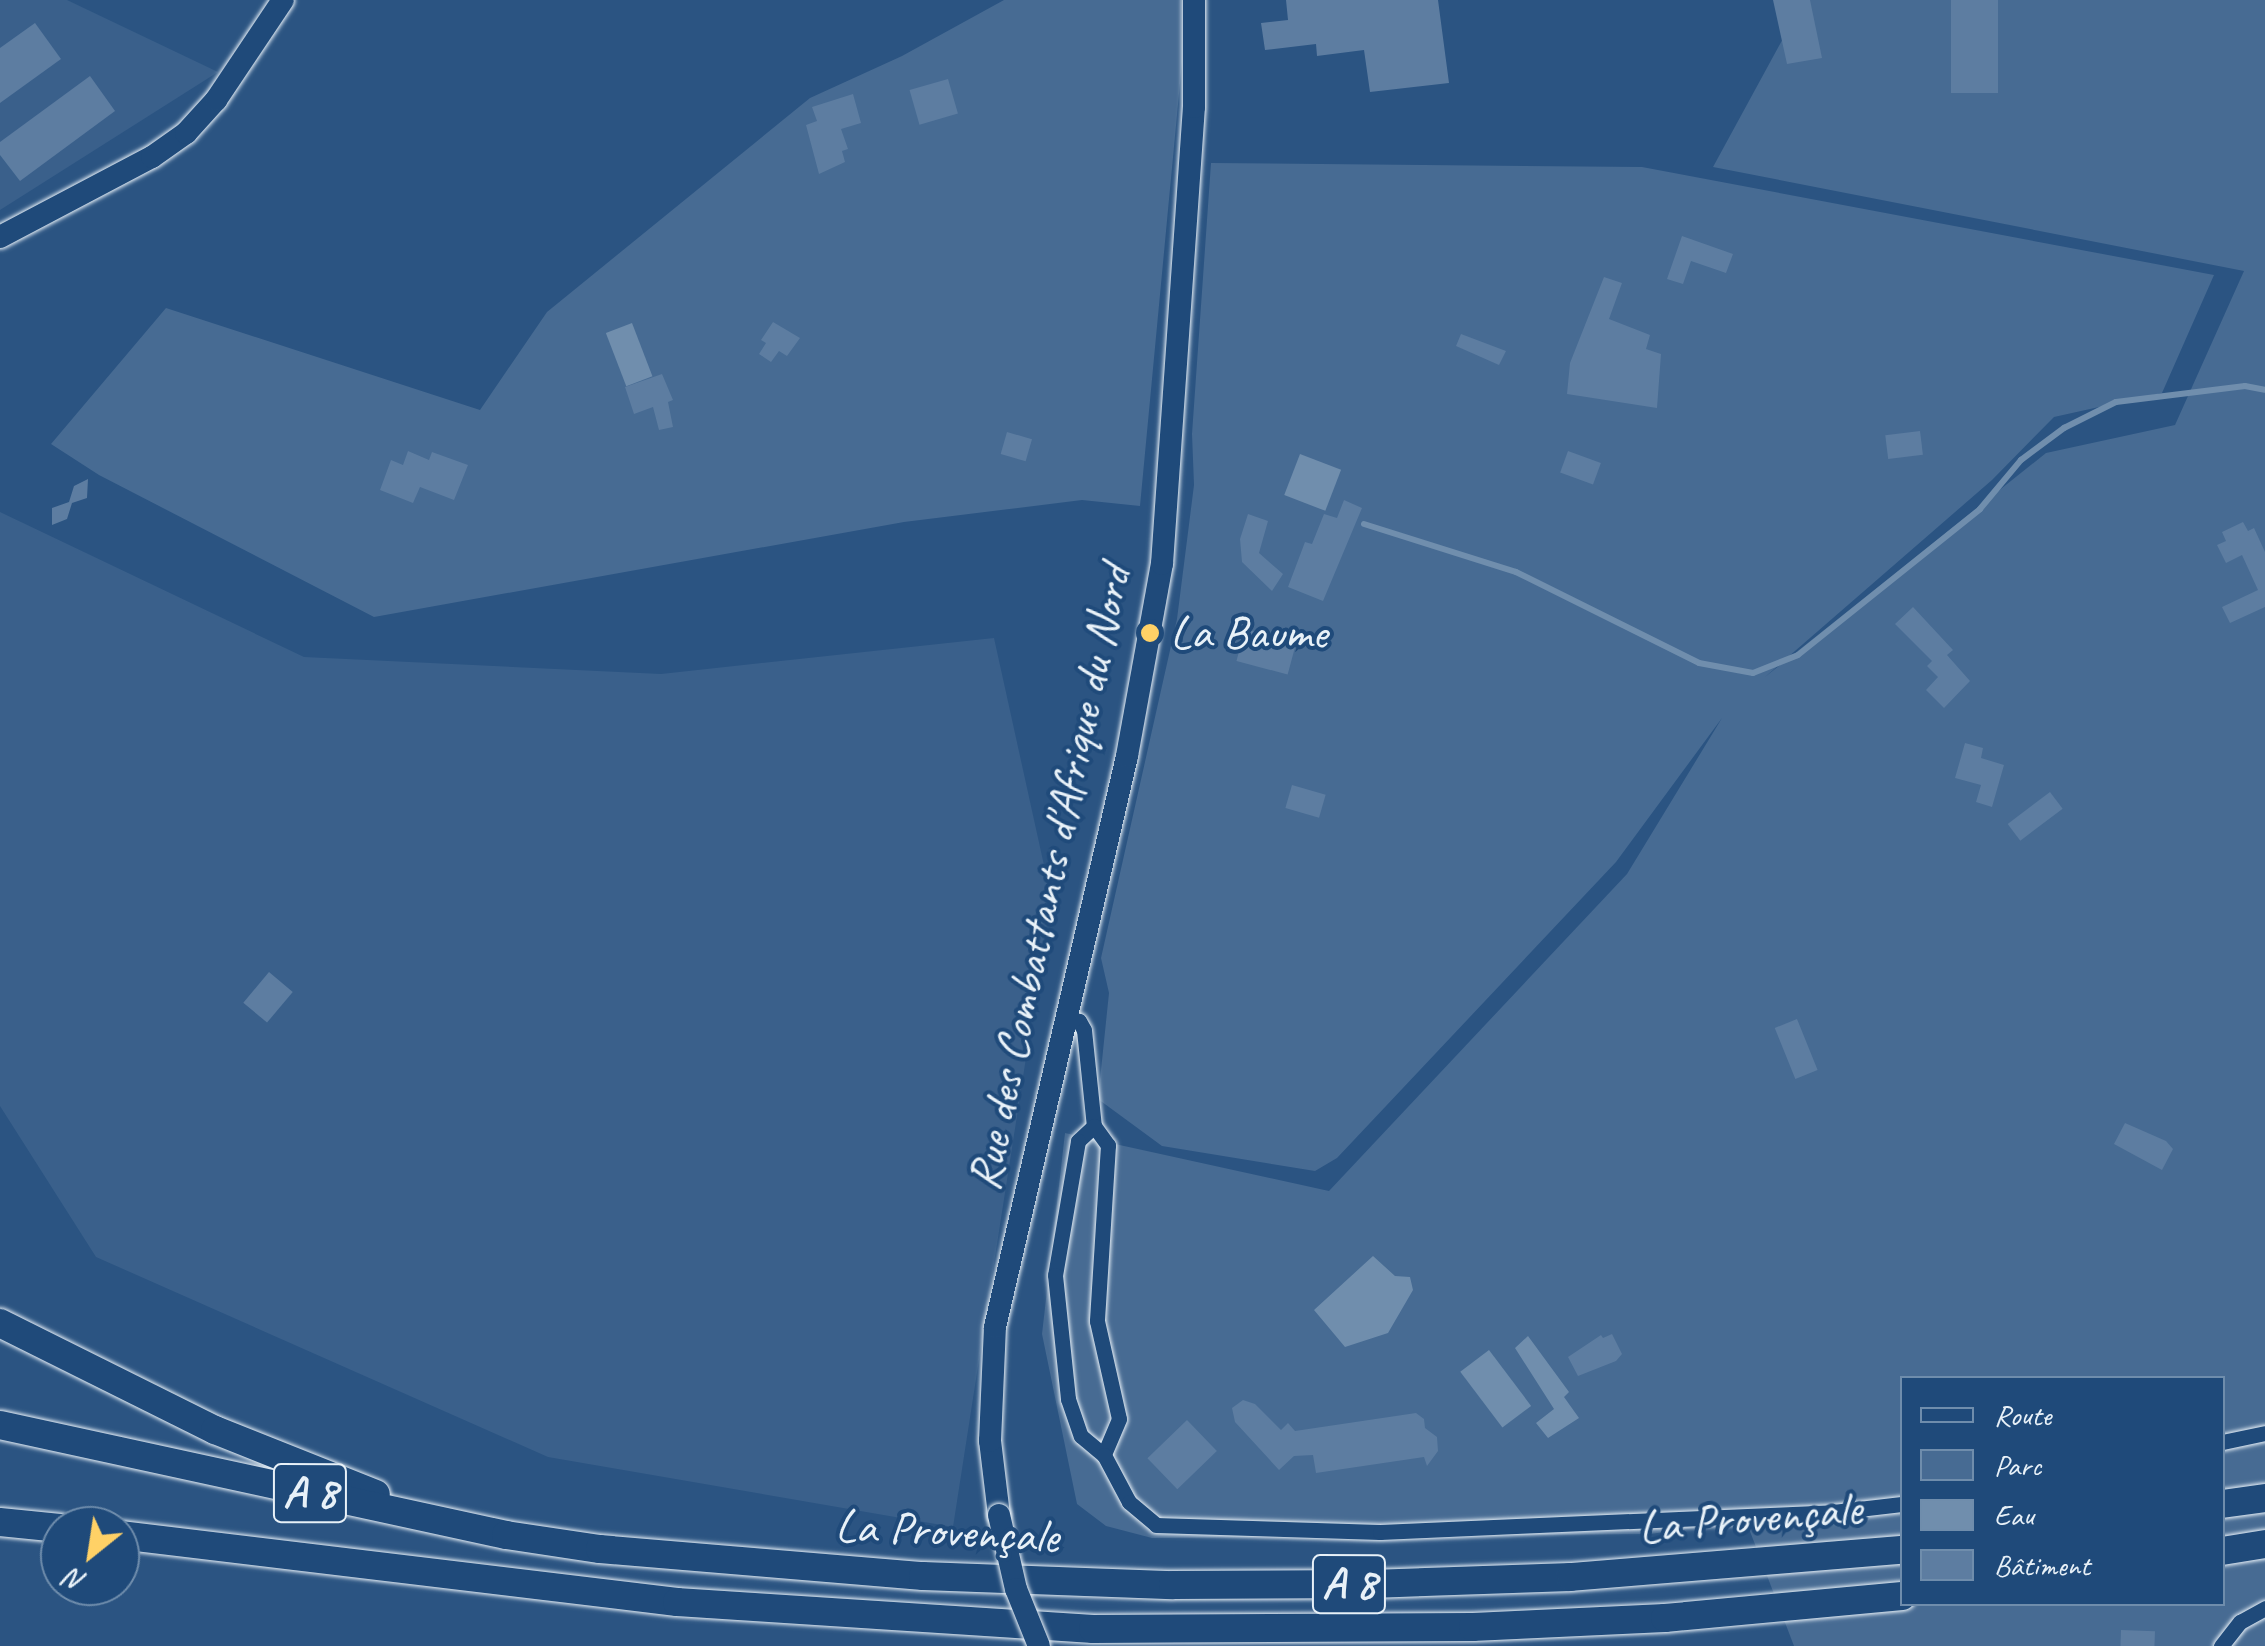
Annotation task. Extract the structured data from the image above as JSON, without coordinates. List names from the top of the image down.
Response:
{
  "streets": {
    "highway": ["A 8", "La Provençale"],
    "main road": ["Rue des Combattants d'Afrique du Nord"]
  },
  "places": ["La Baume"],
  "legend": [
    "Route",
    "Parc",
    "Eau",
    "Bâtiment"
  ],
  "north": "bottom left"
}
